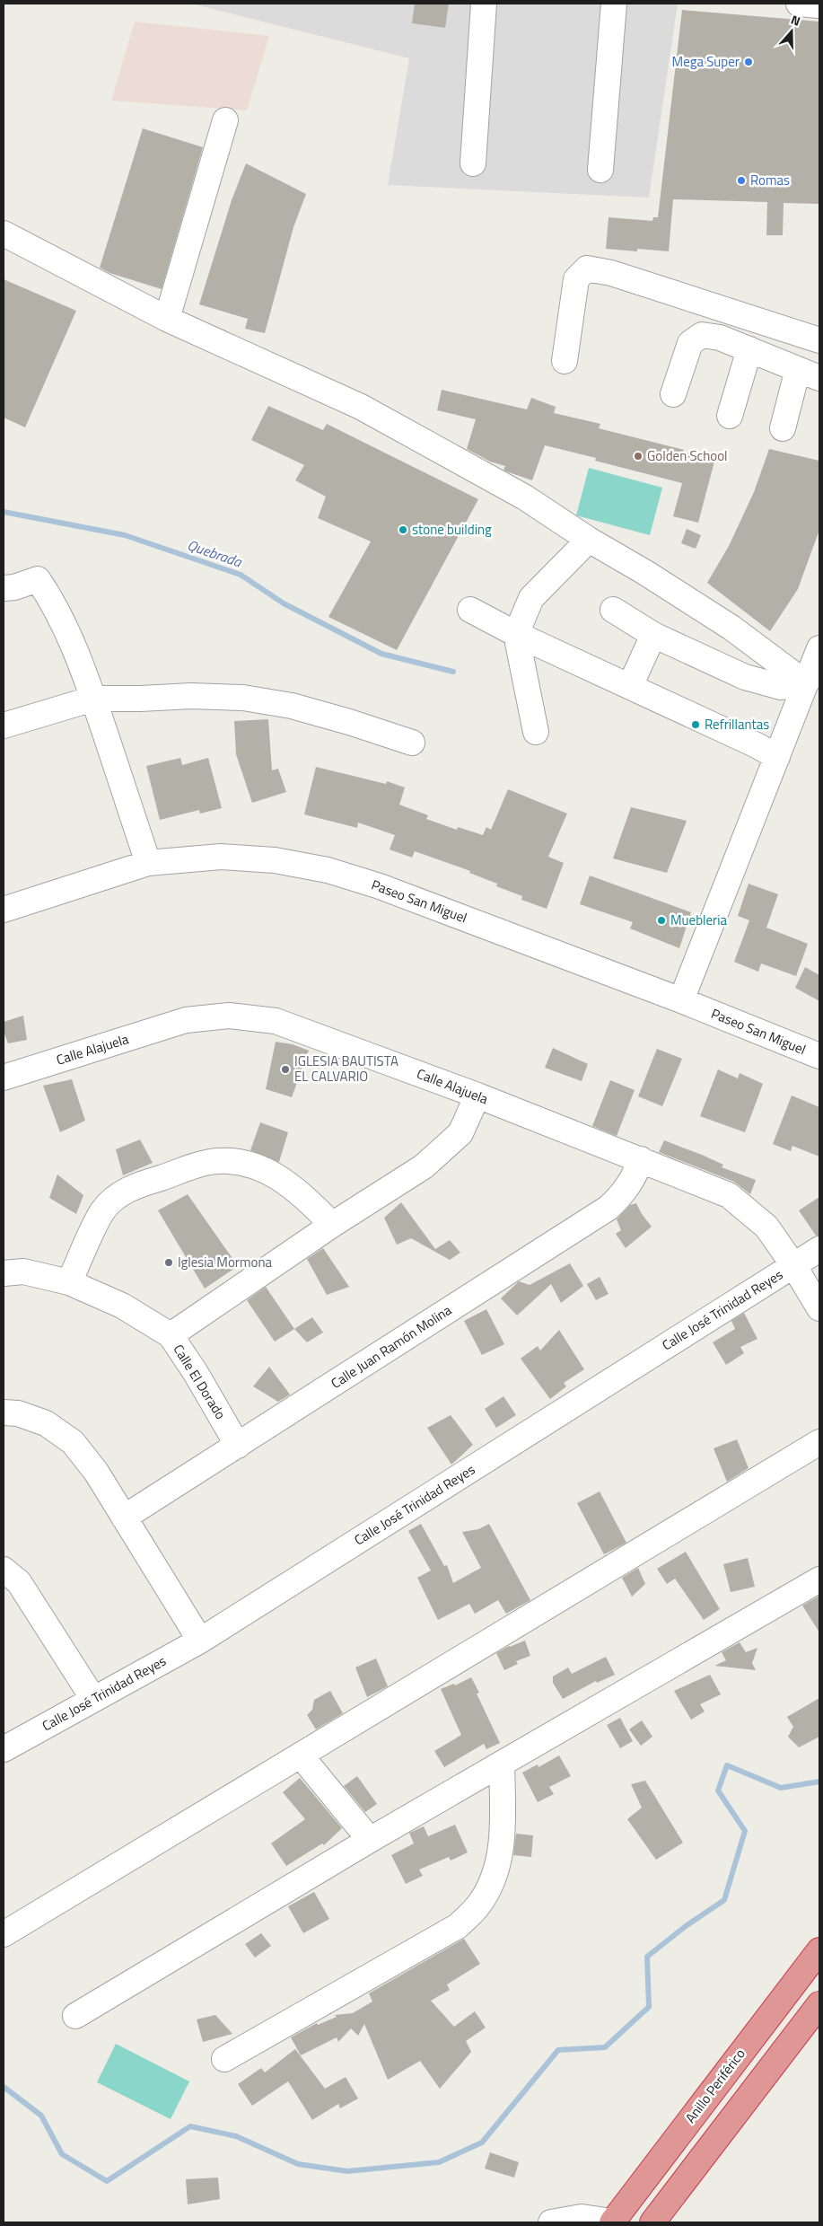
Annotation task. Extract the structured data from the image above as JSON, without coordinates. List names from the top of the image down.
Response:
{
  "streets": {
    "highway": ["Anillo Periférico"],
    "street": [
      "Paseo San Miguel",
      "Calle Alajuela",
      "Calle José Trinidad Reyes",
      "Calle Juan Ramón Molina",
      "Calle El Dorado"
    ]
  },
  "crossings": [
    ["Calle Alajuela", "Calle José Trinidad Reyes"],
    ["Calle Alajuela", "Calle Juan Ramón Molina"],
    ["Calle Juan Ramón Molina", "Calle El Dorado"]
  ],
  "water": ["Quebrada"],
  "places": [
    "Mega Super",
    "Romas",
    "Golden School",
    "stone building",
    "Refrillantas",
    "Muebleria",
    "IGLESIA BAUTISTA EL CALVARIO",
    "Iglesia Mormona"
  ],
  "north": "top"
}
